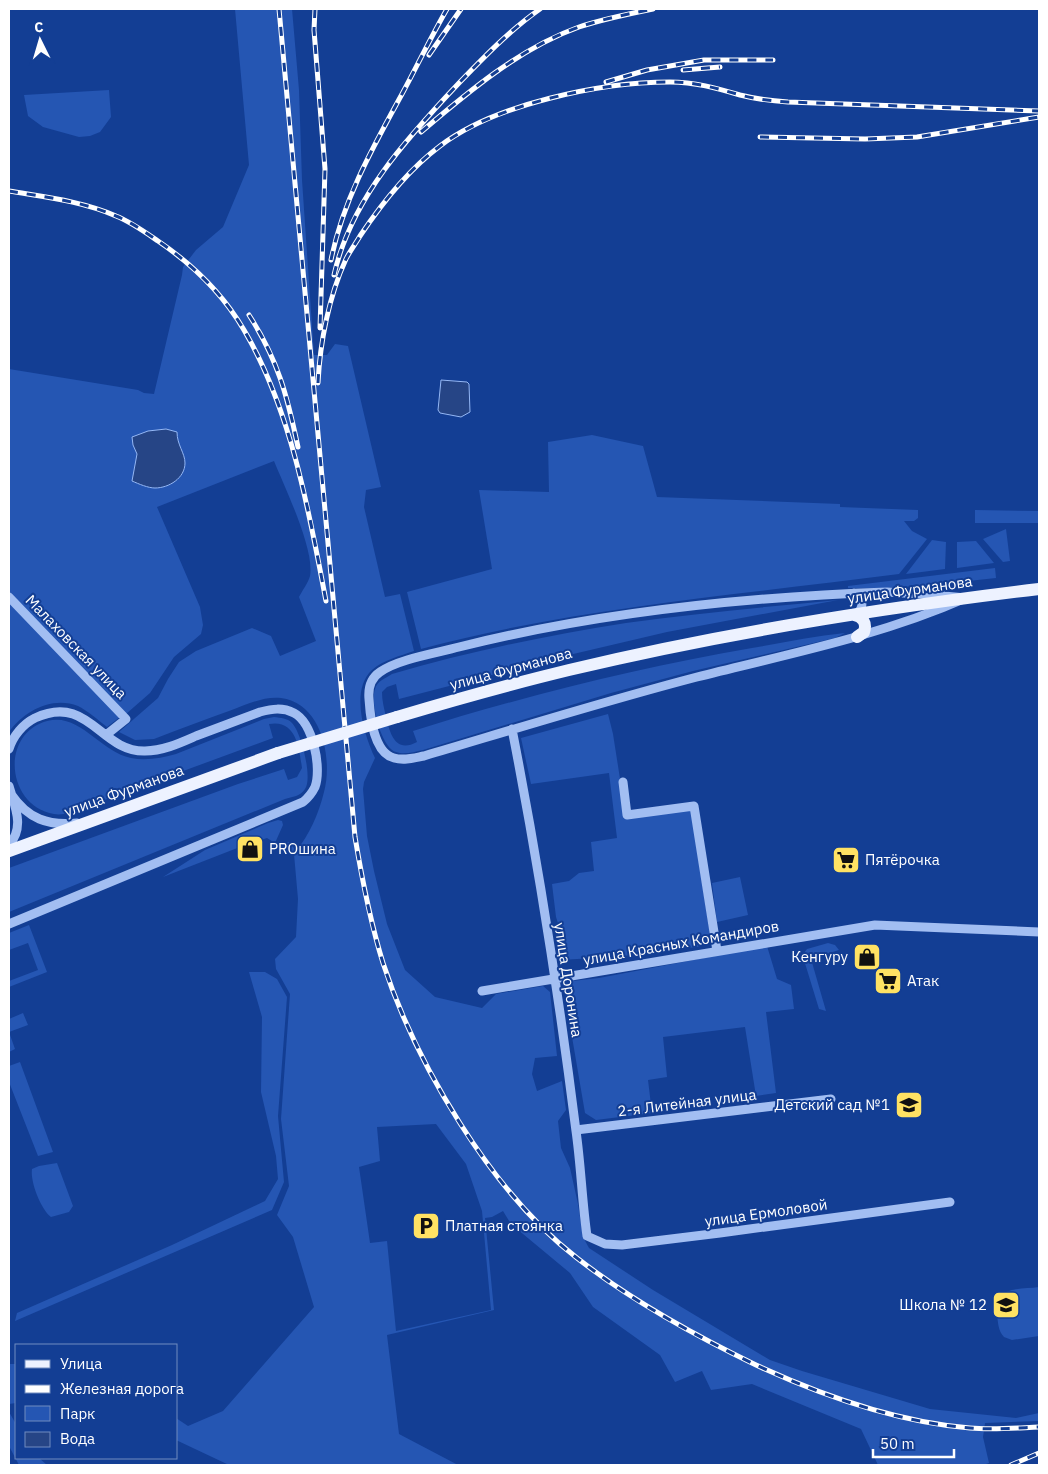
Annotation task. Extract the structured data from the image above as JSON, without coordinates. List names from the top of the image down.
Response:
{
  "streets": {
    "main road": ["улица Фурманова"],
    "street": [
      "Малаховская улица",
      "улица Красных Командиров",
      "улица Доронина",
      "2-я Литейная улица",
      "улица Ермоловой"
    ]
  },
  "crossings": [
    ["улица Красных Командиров", "улица Доронина"],
    ["улица Доронина", "2-я Литейная улица"],
    ["улица Доронина", "улица Ермоловой"]
  ],
  "places": {
    "shop": ["PROшина", "Кенгуру"],
    "supermarket": ["Пятёрочка", "Атак"],
    "school or university": ["Детский сад №1", "Школа № 12"],
    "parking": ["Платная стоянка"]
  },
  "legend": [
    "Улица",
    "Железная дорога",
    "Парк",
    "Вода"
  ],
  "scale_bar": "50 m",
  "north": "top"
}
